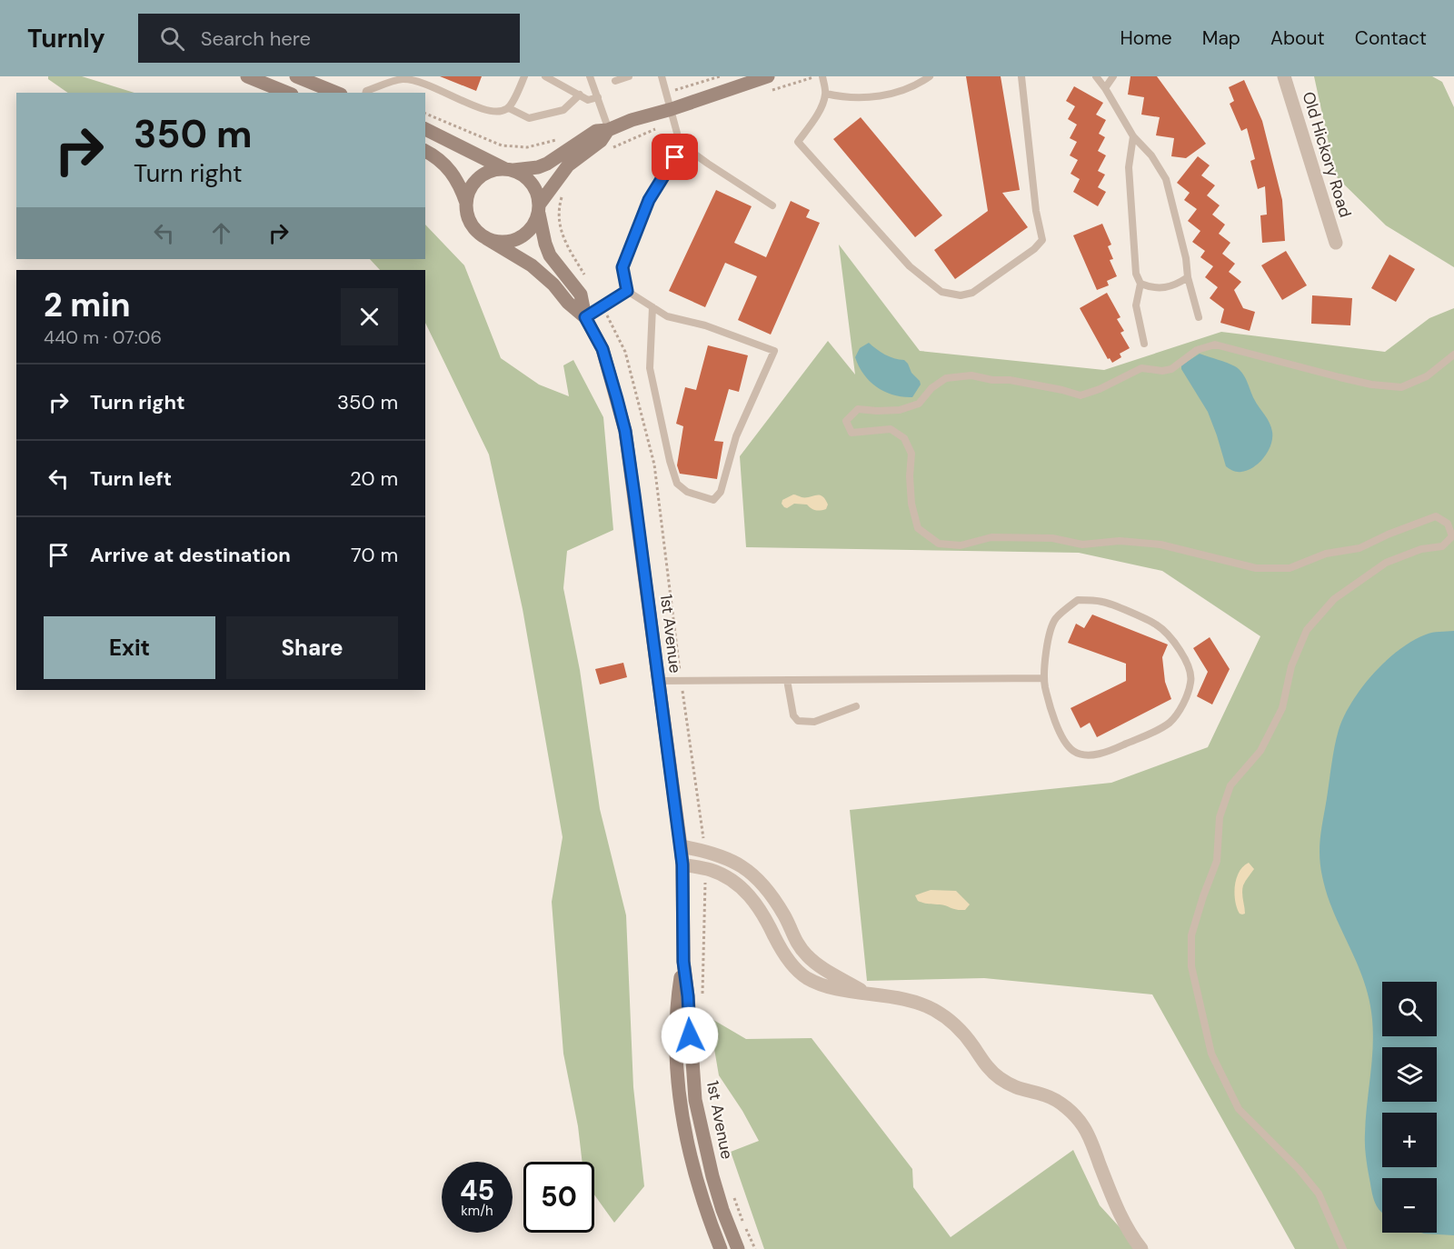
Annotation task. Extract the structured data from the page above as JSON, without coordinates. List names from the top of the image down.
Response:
{
  "streets": {
    "main road": ["1st Avenue"],
    "street": ["Old Hickory Road"]
  },
  "page": {
    "header": "Turnly",
    "search": "Search here",
    "nav": [
      "Home",
      "Map",
      "About",
      "Contact"
    ],
    "turn": ["350 m", "Turn right"],
    "heading": ["2 min", "440 m · 07:06"],
    "list": [
      {
        "name": "Turn right",
        "value": "350 m"
      },
      {
        "name": "Turn left",
        "value": "20 m"
      },
      {
        "name": "Arrive at destination",
        "value": "70 m"
      }
    ],
    "buttons": ["Exit", "Share"],
    "map_buttons": ["+", "−"],
    "speed": "45 km/h",
    "limit": "50"
  }
}
